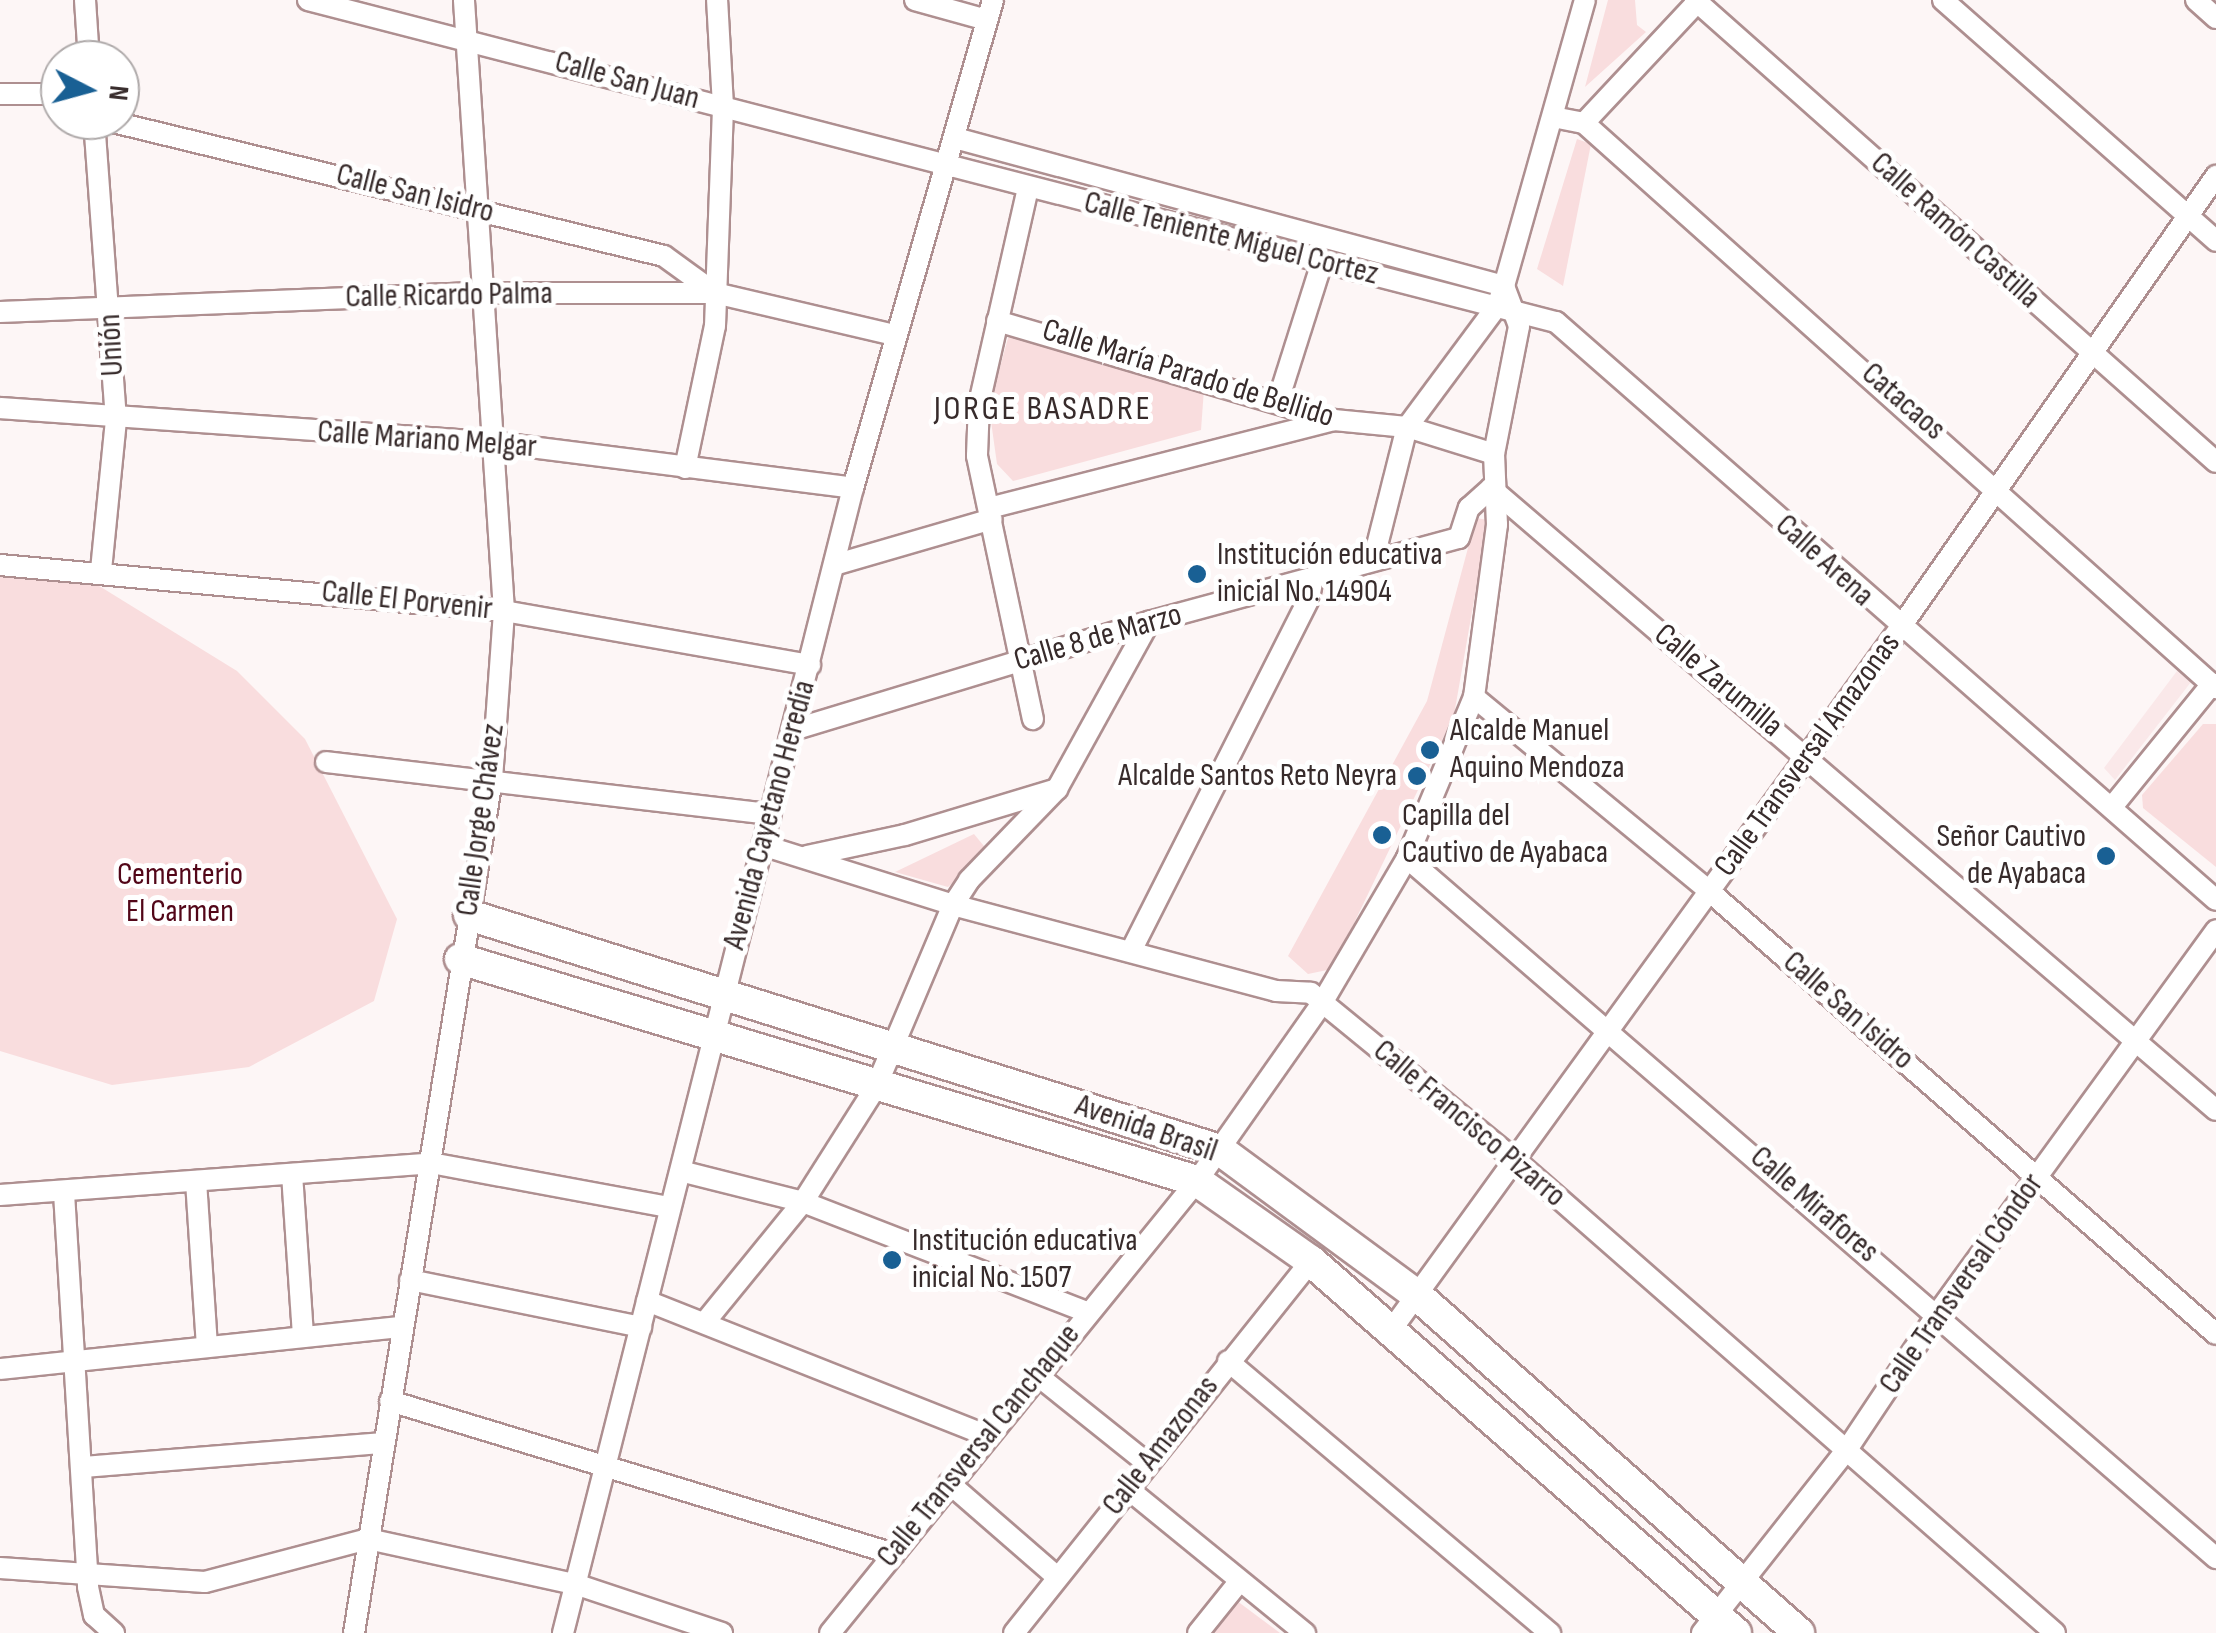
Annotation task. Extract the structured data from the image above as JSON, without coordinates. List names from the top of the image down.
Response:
{
  "streets": {
    "street": [
      "Calle San Juan",
      "Calle San Isidro",
      "Calle Ramón Castilla",
      "Calle Teniente Miguel Cortez",
      "Calle Ricardo Palma",
      "Unión",
      "Calle María Parado de Bellido",
      "Catacaos",
      "Calle Mariano Melgar",
      "Calle Arena",
      "Calle El Porvenir",
      "Calle 8 de Marzo",
      "Calle Zarumilla",
      "Calle Transversal Amazonas",
      "Avenida Cayetano Heredia",
      "Calle Jorge Chávez",
      "Calle Francisco Pizarro",
      "Avenida Brasil",
      "Calle Mirafores",
      "Calle Transversal Cóndor",
      "Calle Transversal Canchaque",
      "Calle Amazonas"
    ]
  },
  "crossings": [
    ["Calle San Juan", "Calle Teniente Miguel Cortez"],
    ["Calle San Juan", "Avenida Cayetano Heredia"],
    ["Calle San Juan", "Calle Jorge Chávez"],
    ["Calle San Isidro", "Calle Ricardo Palma"],
    ["Calle San Isidro", "Calle Transversal Amazonas"],
    ["Calle San Isidro", "Calle Jorge Chávez"],
    ["Calle San Isidro", "Calle Transversal Cóndor"],
    ["Calle San Isidro", "Calle Transversal Canchaque"],
    ["Calle Ramón Castilla", "Calle Transversal Amazonas"],
    ["Calle Teniente Miguel Cortez", "Calle Arena"],
    ["Calle Teniente Miguel Cortez", "Avenida Cayetano Heredia"],
    ["Calle Teniente Miguel Cortez", "Calle Transversal Canchaque"],
    ["Calle Ricardo Palma", "Unión"],
    ["Calle Ricardo Palma", "Avenida Cayetano Heredia"],
    ["Calle Ricardo Palma", "Calle Jorge Chávez"],
    ["Unión", "Calle Mariano Melgar"],
    ["Unión", "Calle El Porvenir"],
    ["Calle María Parado de Bellido", "Calle Transversal Canchaque"],
    ["Catacaos", "Calle Transversal Amazonas"],
    ["Calle Mariano Melgar", "Avenida Cayetano Heredia"],
    ["Calle Mariano Melgar", "Calle Jorge Chávez"],
    ["Calle Arena", "Calle Transversal Amazonas"],
    ["Calle Arena", "Calle Transversal Canchaque"],
    ["Calle El Porvenir", "Avenida Cayetano Heredia"],
    ["Calle El Porvenir", "Calle Jorge Chávez"],
    ["Calle 8 de Marzo", "Calle Zarumilla"],
    ["Calle 8 de Marzo", "Avenida Cayetano Heredia"],
    ["Calle 8 de Marzo", "Calle Transversal Canchaque"],
    ["Calle Zarumilla", "Calle Transversal Amazonas"],
    ["Calle Zarumilla", "Calle Transversal Cóndor"],
    ["Calle Zarumilla", "Calle Transversal Canchaque"],
    ["Calle Transversal Amazonas", "Calle Francisco Pizarro"],
    ["Calle Transversal Amazonas", "Avenida Brasil"],
    ["Calle Transversal Amazonas", "Calle Mirafores"],
    ["Avenida Cayetano Heredia", "Calle Francisco Pizarro"],
    ["Avenida Cayetano Heredia", "Avenida Brasil"],
    ["Calle Jorge Chávez", "Avenida Brasil"],
    ["Calle Francisco Pizarro", "Calle Transversal Cóndor"],
    ["Calle Francisco Pizarro", "Calle Transversal Canchaque"],
    ["Avenida Brasil", "Calle Transversal Cóndor"],
    ["Avenida Brasil", "Calle Transversal Canchaque"],
    ["Avenida Brasil", "Calle Amazonas"],
    ["Calle Mirafores", "Calle Transversal Cóndor"],
    ["Calle Mirafores", "Calle Transversal Canchaque"]
  ],
  "districts": ["JORGE BASADRE"],
  "parks": ["Cementerio El Carmen"],
  "places": [
    "Institución educativa inicial No. 14904",
    "Alcalde Manuel Aquino Mendoza",
    "Alcalde Santos Reto Neyra",
    "Capilla del Cautivo de Ayabaca",
    "Señor Cautivo de Ayabaca",
    "Institución educativa inicial No. 1507"
  ],
  "north": "right"
}
